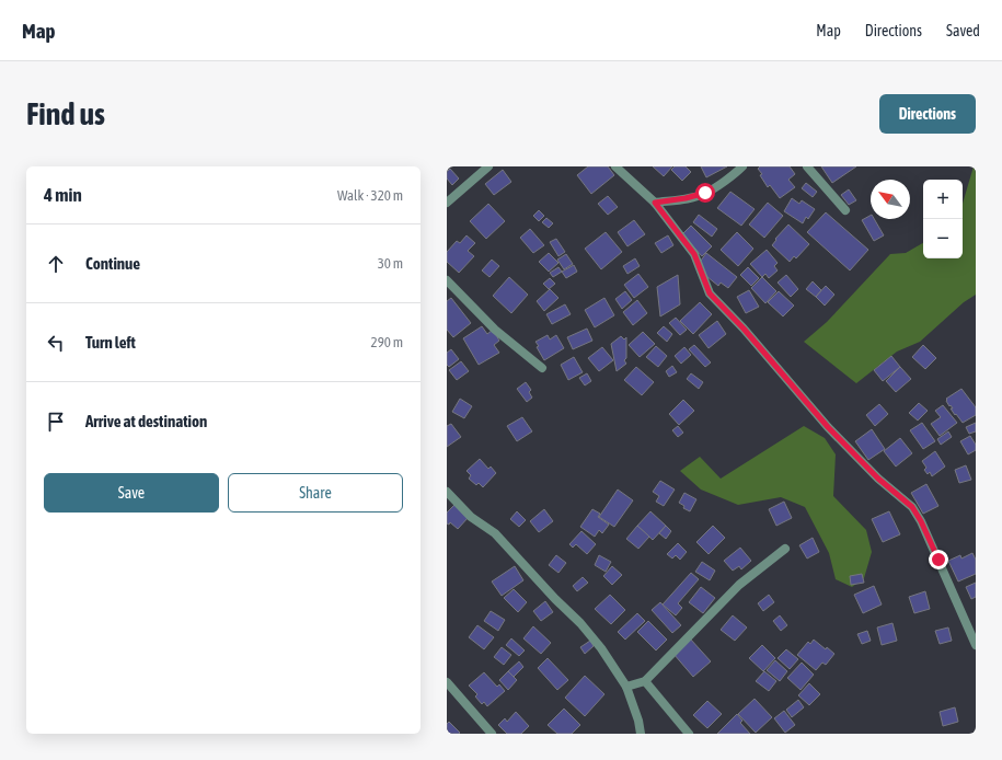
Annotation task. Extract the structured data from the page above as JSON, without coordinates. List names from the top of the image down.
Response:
{
  "north": "top left",
  "page": {
    "header": "Map",
    "nav": ["Map", "Directions", "Saved"],
    "buttons": [
      "Directions",
      ["Save", "Share"]
    ],
    "title": "Find us",
    "heading": ["4 min", "Walk · 320 m"],
    "map_buttons": ["+", "−"],
    "list": [
      ["Continue", "30 m"],
      ["Turn left", "290 m"],
      "Arrive at destination"
    ]
  }
}
